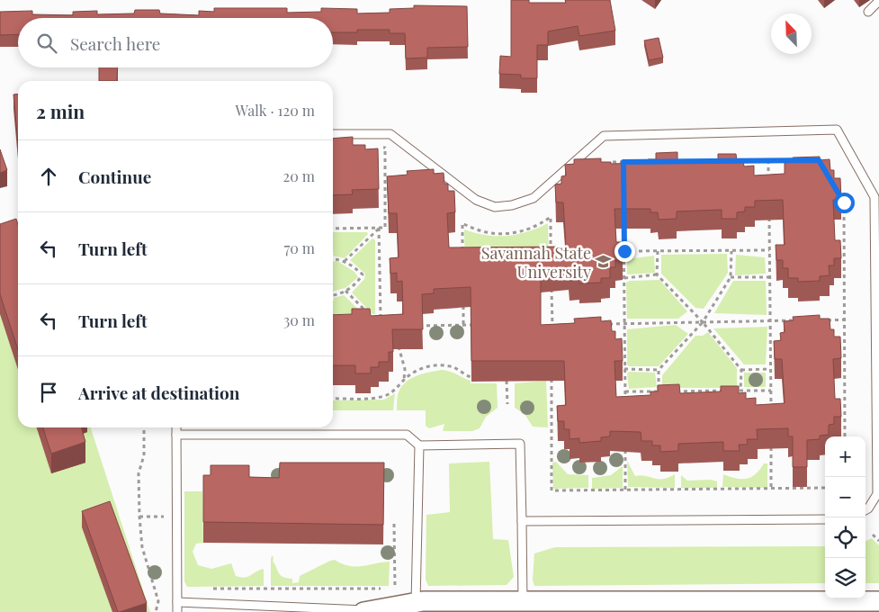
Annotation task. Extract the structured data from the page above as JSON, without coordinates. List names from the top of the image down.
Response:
{
  "places": {
    "school or university": ["Savannah State University"]
  },
  "north": "top left",
  "page": {
    "search": "Search here",
    "heading": ["2 min", "Walk · 120 m"],
    "list": [
      ["Continue", "20 m"],
      ["Turn left", "70 m"],
      ["Turn left", "30 m"],
      "Arrive at destination"
    ],
    "map_buttons": ["+", "−"]
  }
}
